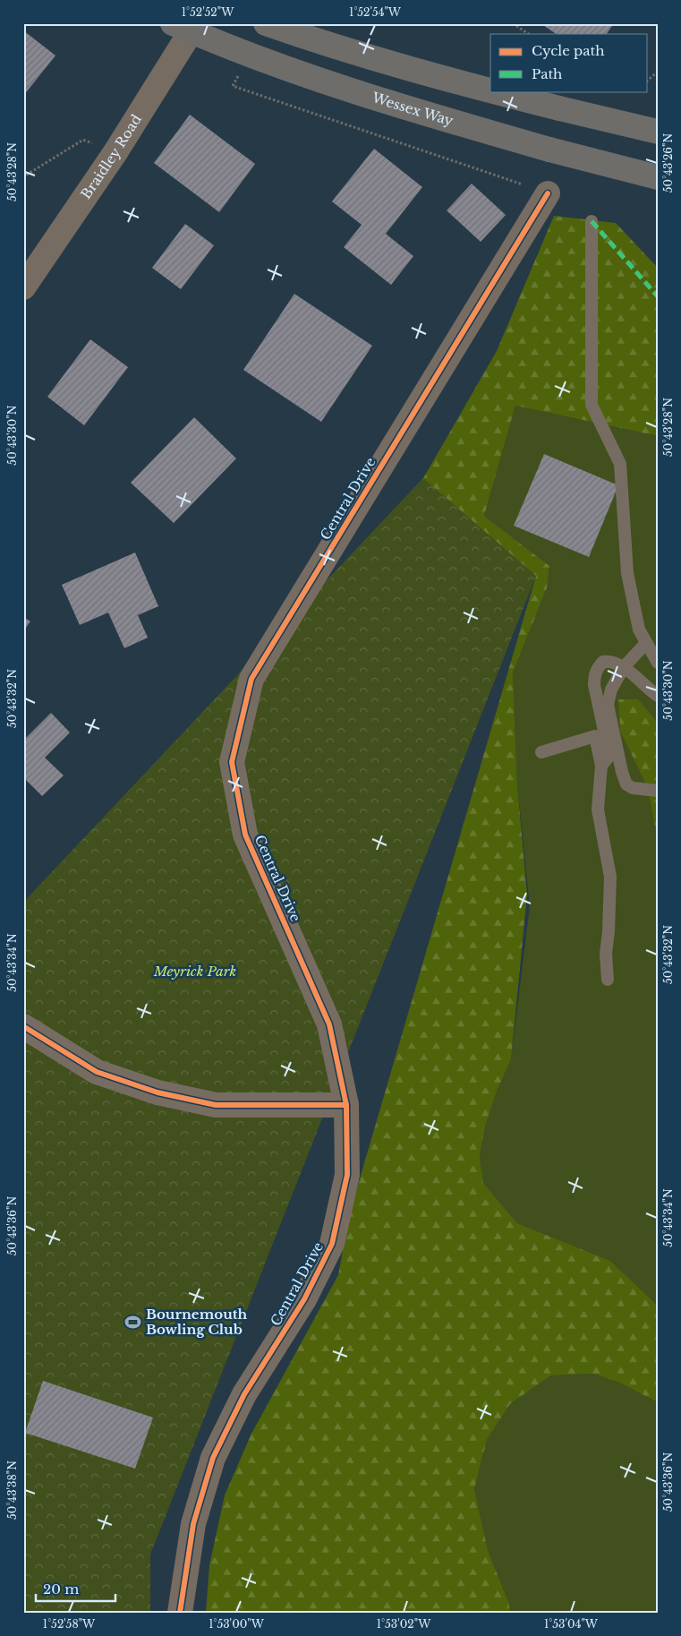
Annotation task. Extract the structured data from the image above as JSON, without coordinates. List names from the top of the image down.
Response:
{
  "streets": {
    "highway": ["Wessex Way"],
    "street": ["Braidley Road", "Central Drive"]
  },
  "parks": ["Meyrick Park"],
  "places": {
    "sports": ["Bournemouth Bowling Club"]
  },
  "legend": ["Cycle path", "Path"],
  "scale_bar": "20 m",
  "coordinates": [
    "1°52'52\"W",
    "1°52'54\"W",
    "50°43'26\"N",
    "50°43'28\"N",
    "50°43'30\"N",
    "50°43'32\"N",
    "50°43'34\"N",
    "50°43'36\"N",
    "50°43'38\"N",
    "1°52'58\"W",
    "1°53'00\"W",
    "1°53'02\"W",
    "1°53'04\"W"
  ]
}
